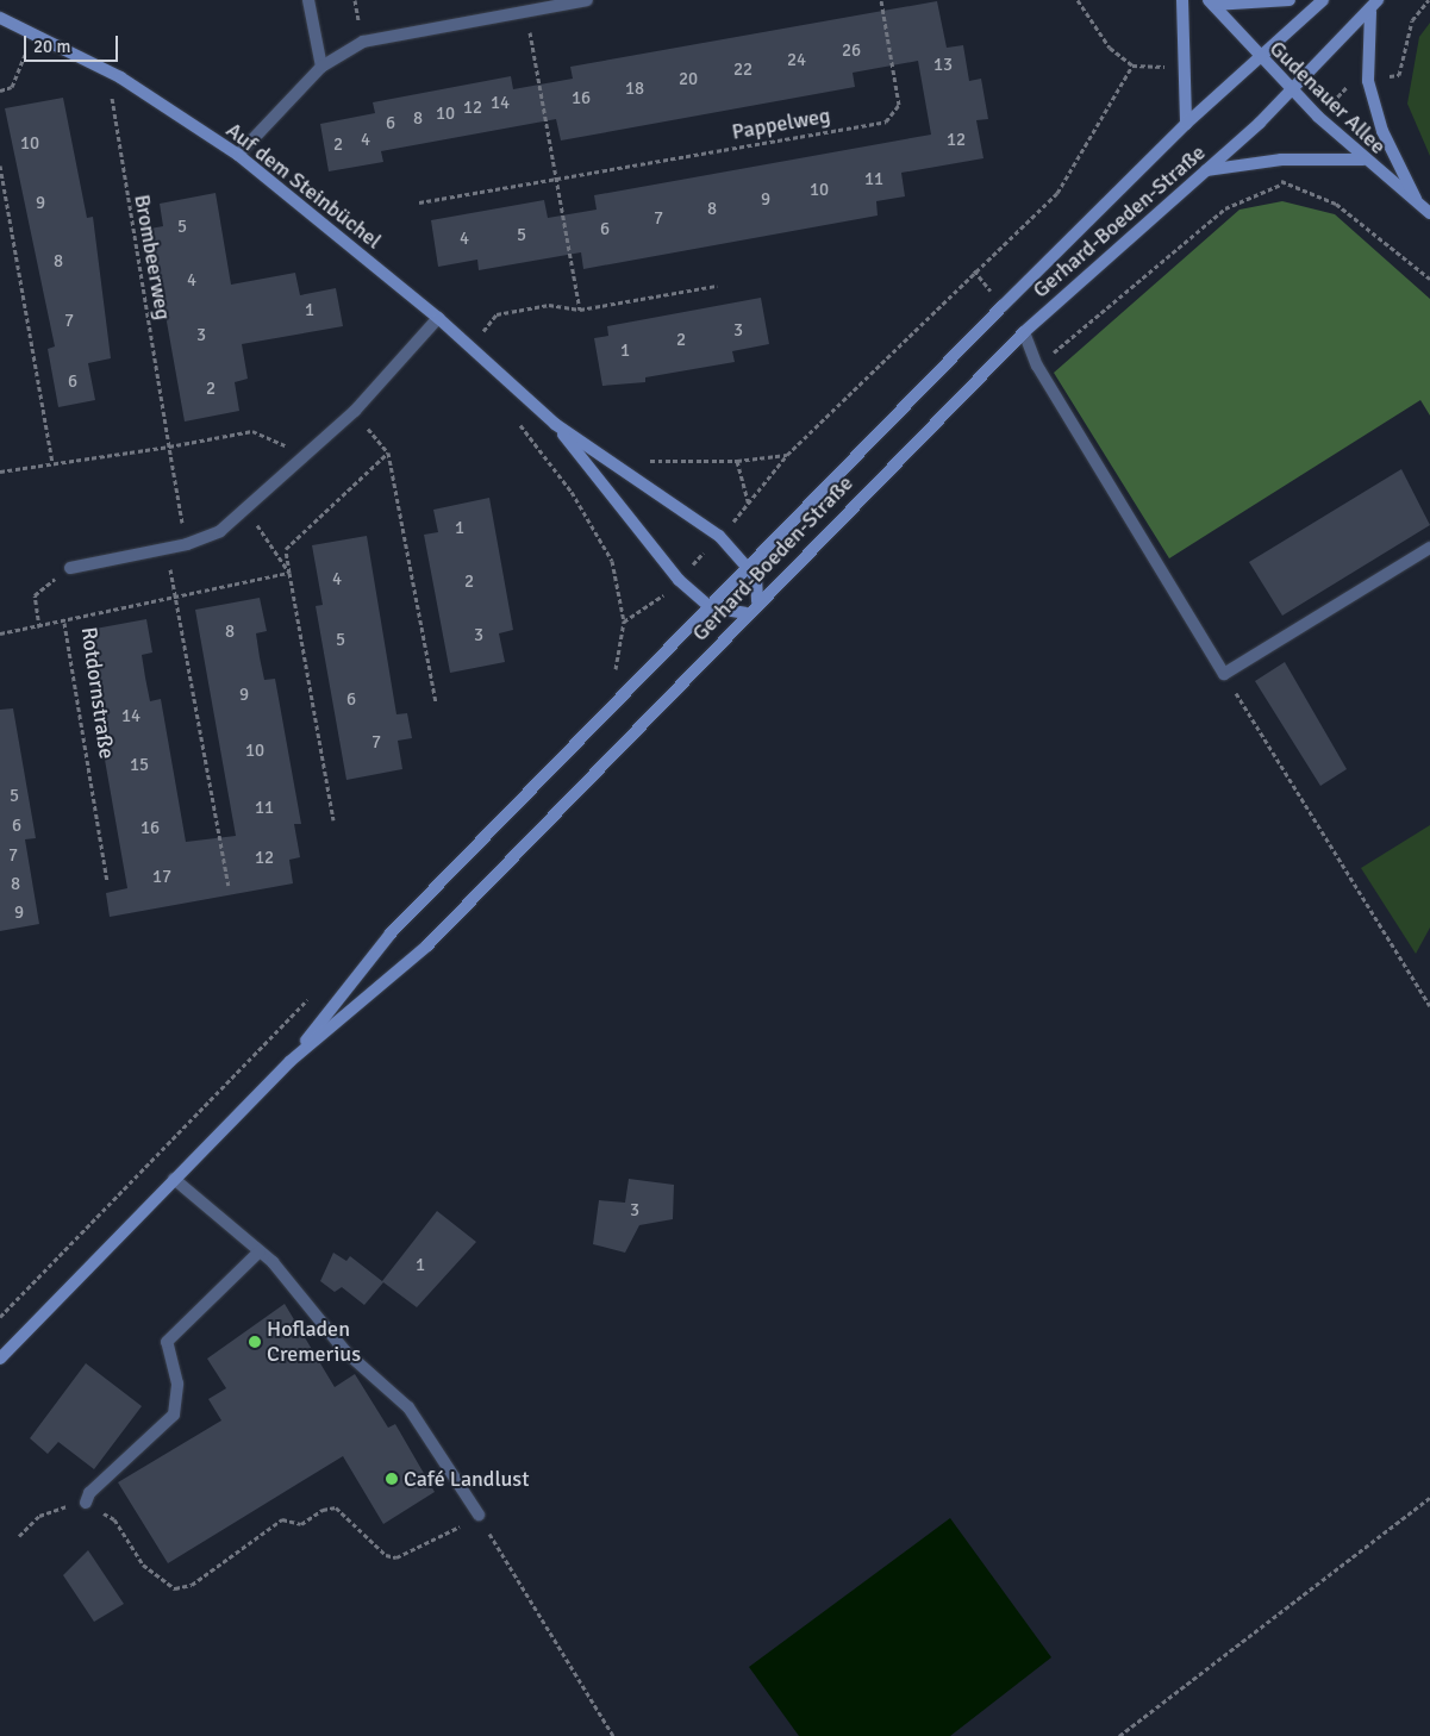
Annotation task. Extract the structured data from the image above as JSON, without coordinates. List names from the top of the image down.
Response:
{
  "streets": {
    "main road": ["Gudenauer Allee", "Auf dem Steinbüchel", "Gerhard-Boeden-Straße"],
    "path": ["Pappelweg", "Brombeerweg", "Rotdornstraße"]
  },
  "crossings": [
    ["Gudenauer Allee", "Gerhard-Boeden-Straße"],
    ["Auf dem Steinbüchel", "Gerhard-Boeden-Straße"],
    ["Auf dem Steinbüchel", "Brombeerweg"]
  ],
  "places": ["Hofladen Cremerius", "Café Landlust"],
  "house_numbers": [
    "26",
    "24",
    "13",
    "22",
    "20",
    "18",
    "16",
    "14",
    "12",
    "10",
    "8",
    "6",
    "4",
    "12",
    "10",
    "2",
    "11",
    "10",
    "9",
    "9",
    "8",
    "7",
    "5",
    "6",
    "5",
    "4",
    "8",
    "4",
    "1",
    "7",
    "3",
    "3",
    "2",
    "1",
    "6",
    "2",
    "1",
    "4",
    "2",
    "8",
    "3",
    "5",
    "9",
    "6",
    "14",
    "7",
    "10",
    "15",
    "5",
    "11",
    "6",
    "16",
    "7",
    "12",
    "17",
    "8",
    "9",
    "3",
    "1"
  ],
  "scale_bar": "20 m"
}
